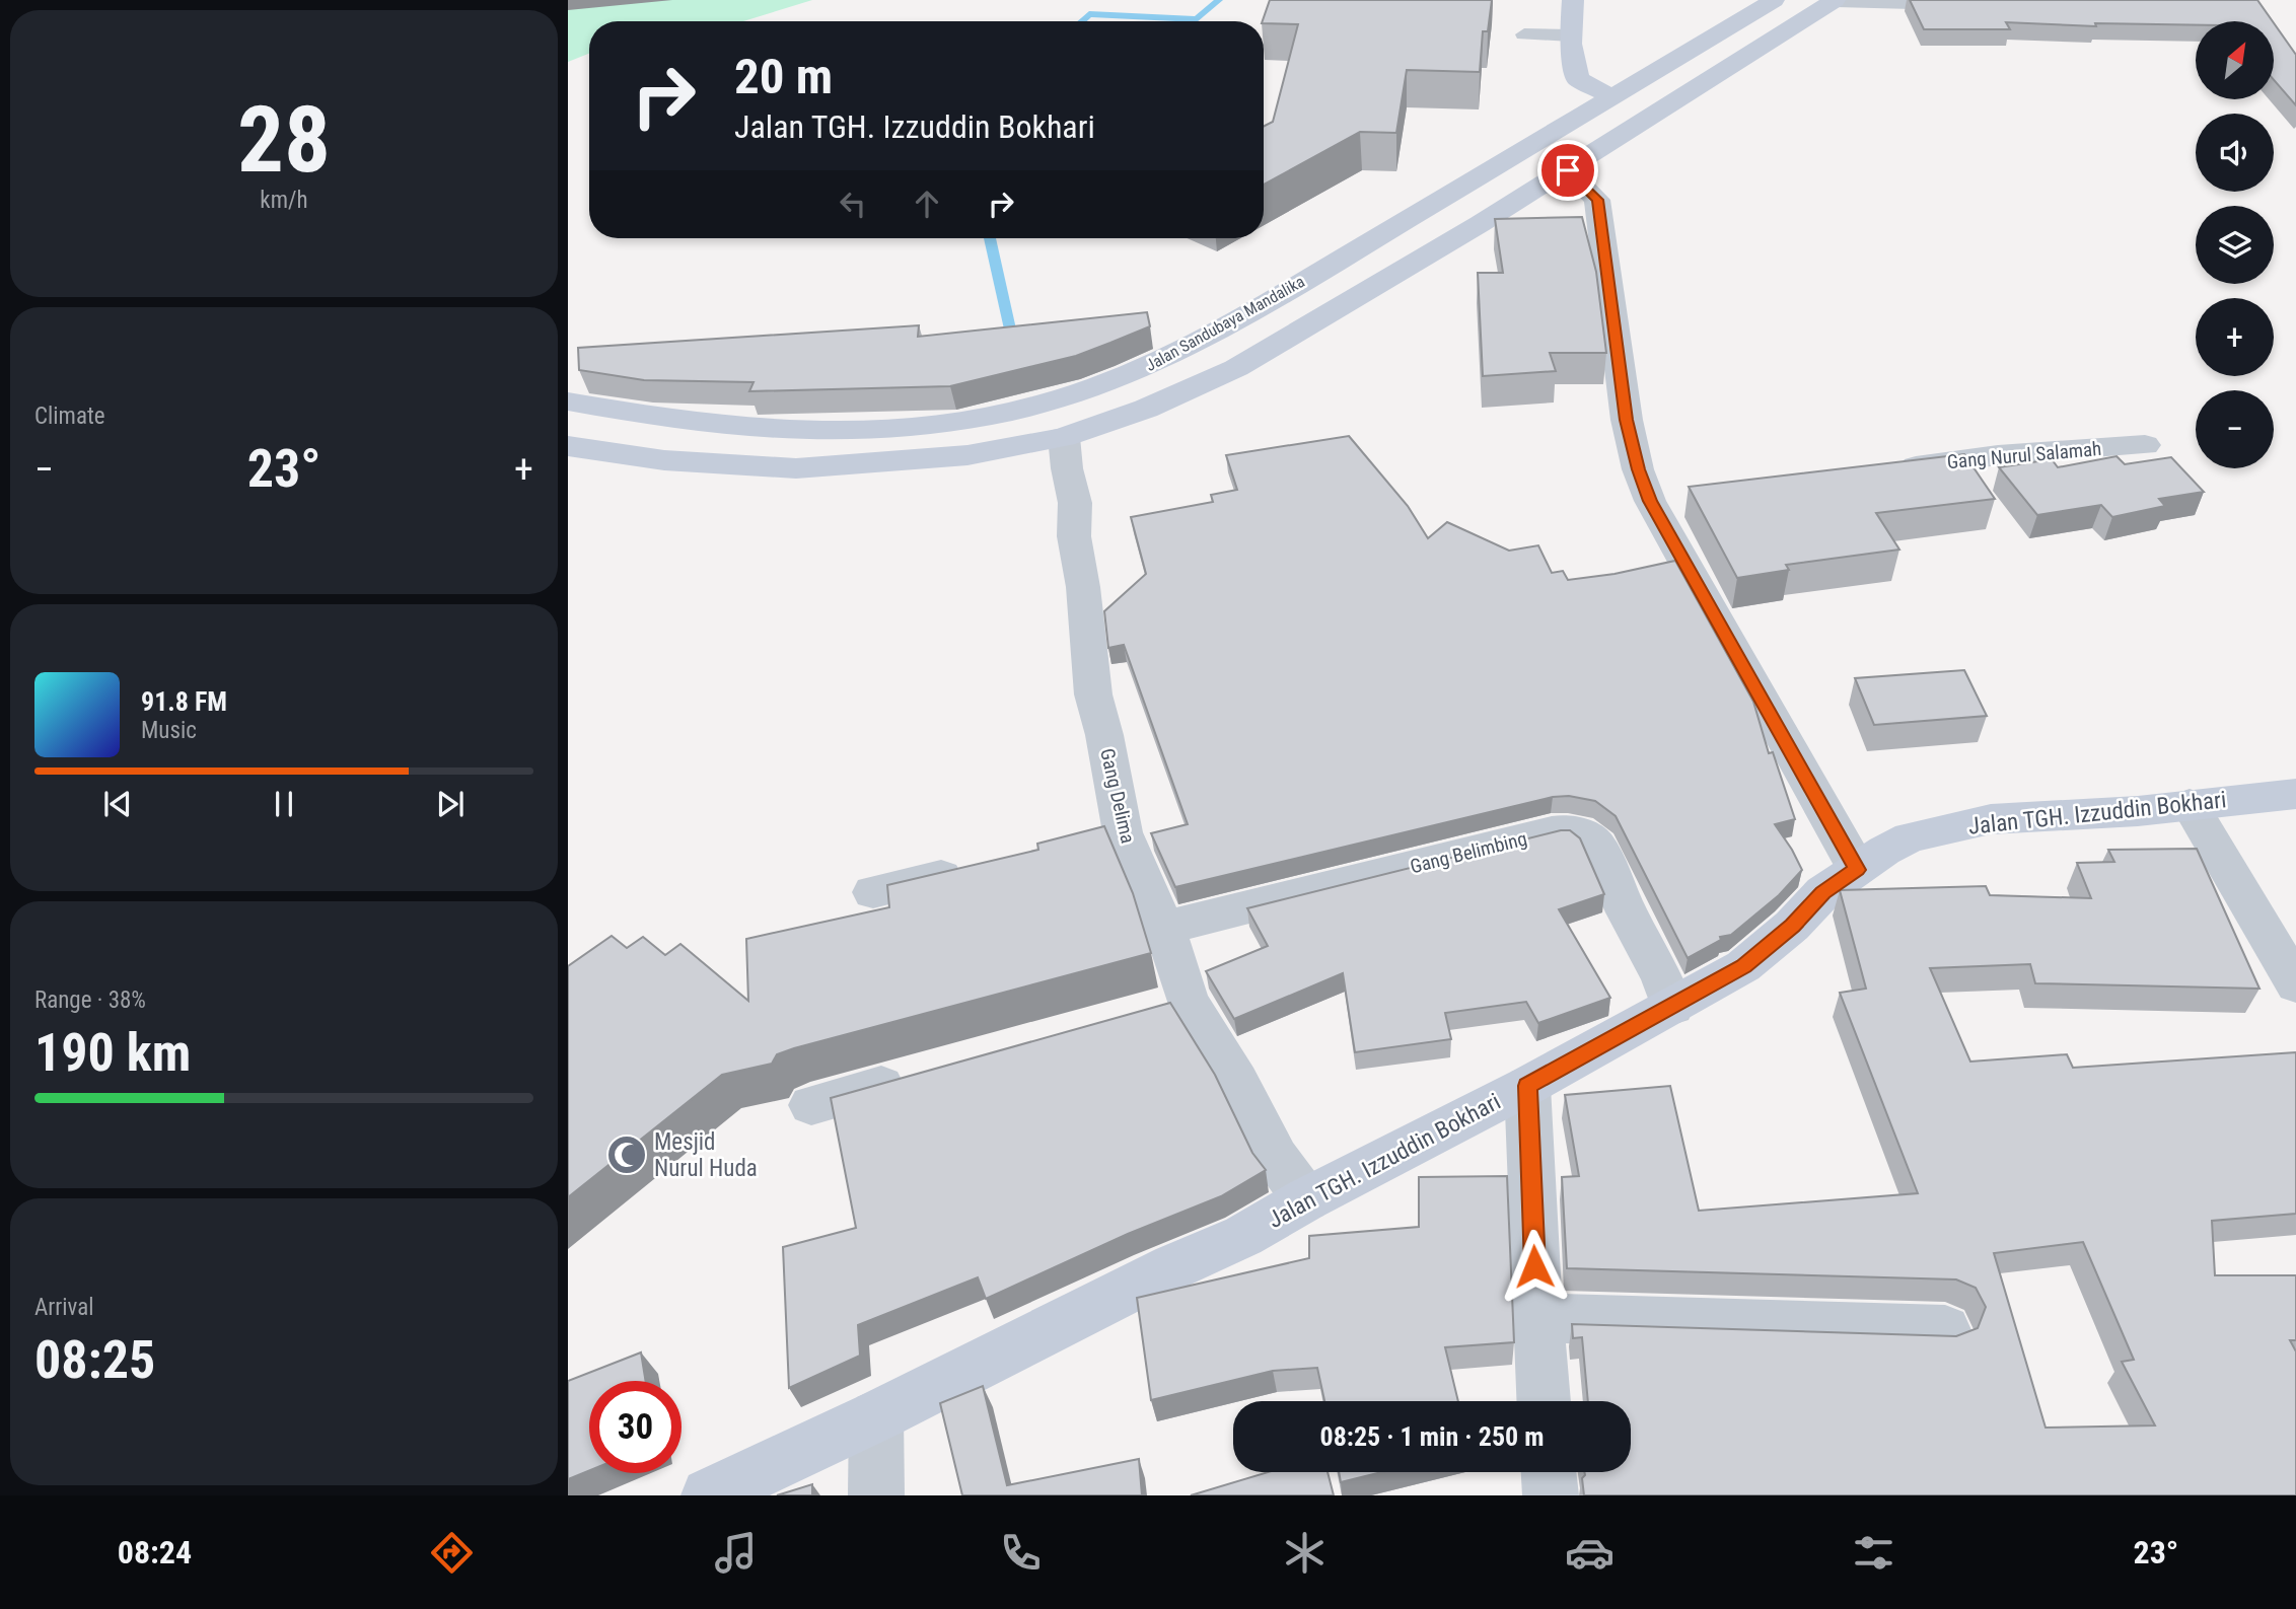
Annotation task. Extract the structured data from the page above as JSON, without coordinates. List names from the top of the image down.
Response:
{
  "streets": {
    "main road": ["Jalan Sandubaya Mandalika", "Jalan TGH. Izzuddin Bokhari"],
    "street": ["Gang Nurul Salamah", "Gang Delima", "Gang Belimbing"]
  },
  "crossings": [
    ["Gang Delima", "Jalan TGH. Izzuddin Bokhari"],
    ["Gang Delima", "Gang Belimbing"],
    ["Jalan TGH. Izzuddin Bokhari", "Gang Belimbing"]
  ],
  "places": {
    "mosque": ["Mesjid Nurul Huda"]
  },
  "north": "top right",
  "page": {
    "tile": [
      ["28", "km/h"],
      "Climate",
      ["Range · 38%", "190 km"],
      ["Arrival", "08:25"]
    ],
    "map_buttons": ["+", "−"],
    "turn": ["20 m", "Jalan TGH. Izzuddin Bokhari"],
    "heat": ["−", "23°", "+"],
    "song": ["91.8 FM", "Music"],
    "limit": "30",
    "trip": "08:25 · 1 min · 250 m",
    "tabs": ["08:24", "23°"]
  }
}
